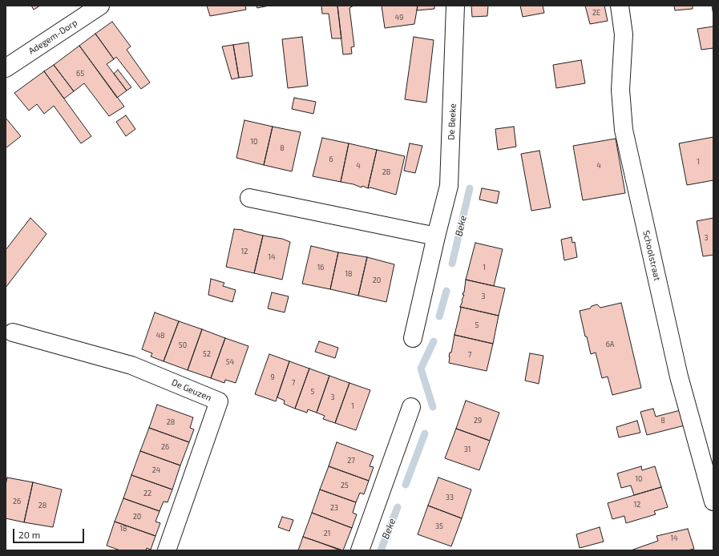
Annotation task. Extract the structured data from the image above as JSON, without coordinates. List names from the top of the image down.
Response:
{
  "streets": {
    "street": [
      "Adegem-Dorp",
      "De Beeke",
      "Schoolstraat",
      "De Geuzen"
    ]
  },
  "water": ["Beke"],
  "house_numbers": [
    "2E",
    "49",
    "65",
    "10",
    "8",
    "6",
    "1",
    "4",
    "4",
    "2B",
    "3",
    "12",
    "14",
    "16",
    "1",
    "18",
    "20",
    "3",
    "5",
    "48",
    "6A",
    "50",
    "52",
    "7",
    "54",
    "9",
    "7",
    "5",
    "3",
    "1",
    "29",
    "8",
    "28",
    "26",
    "31",
    "27",
    "24",
    "10",
    "25",
    "22",
    "33",
    "26",
    "12",
    "28",
    "23",
    "20",
    "35",
    "18",
    "21",
    "14"
  ],
  "scale_bar": "20 m"
}
